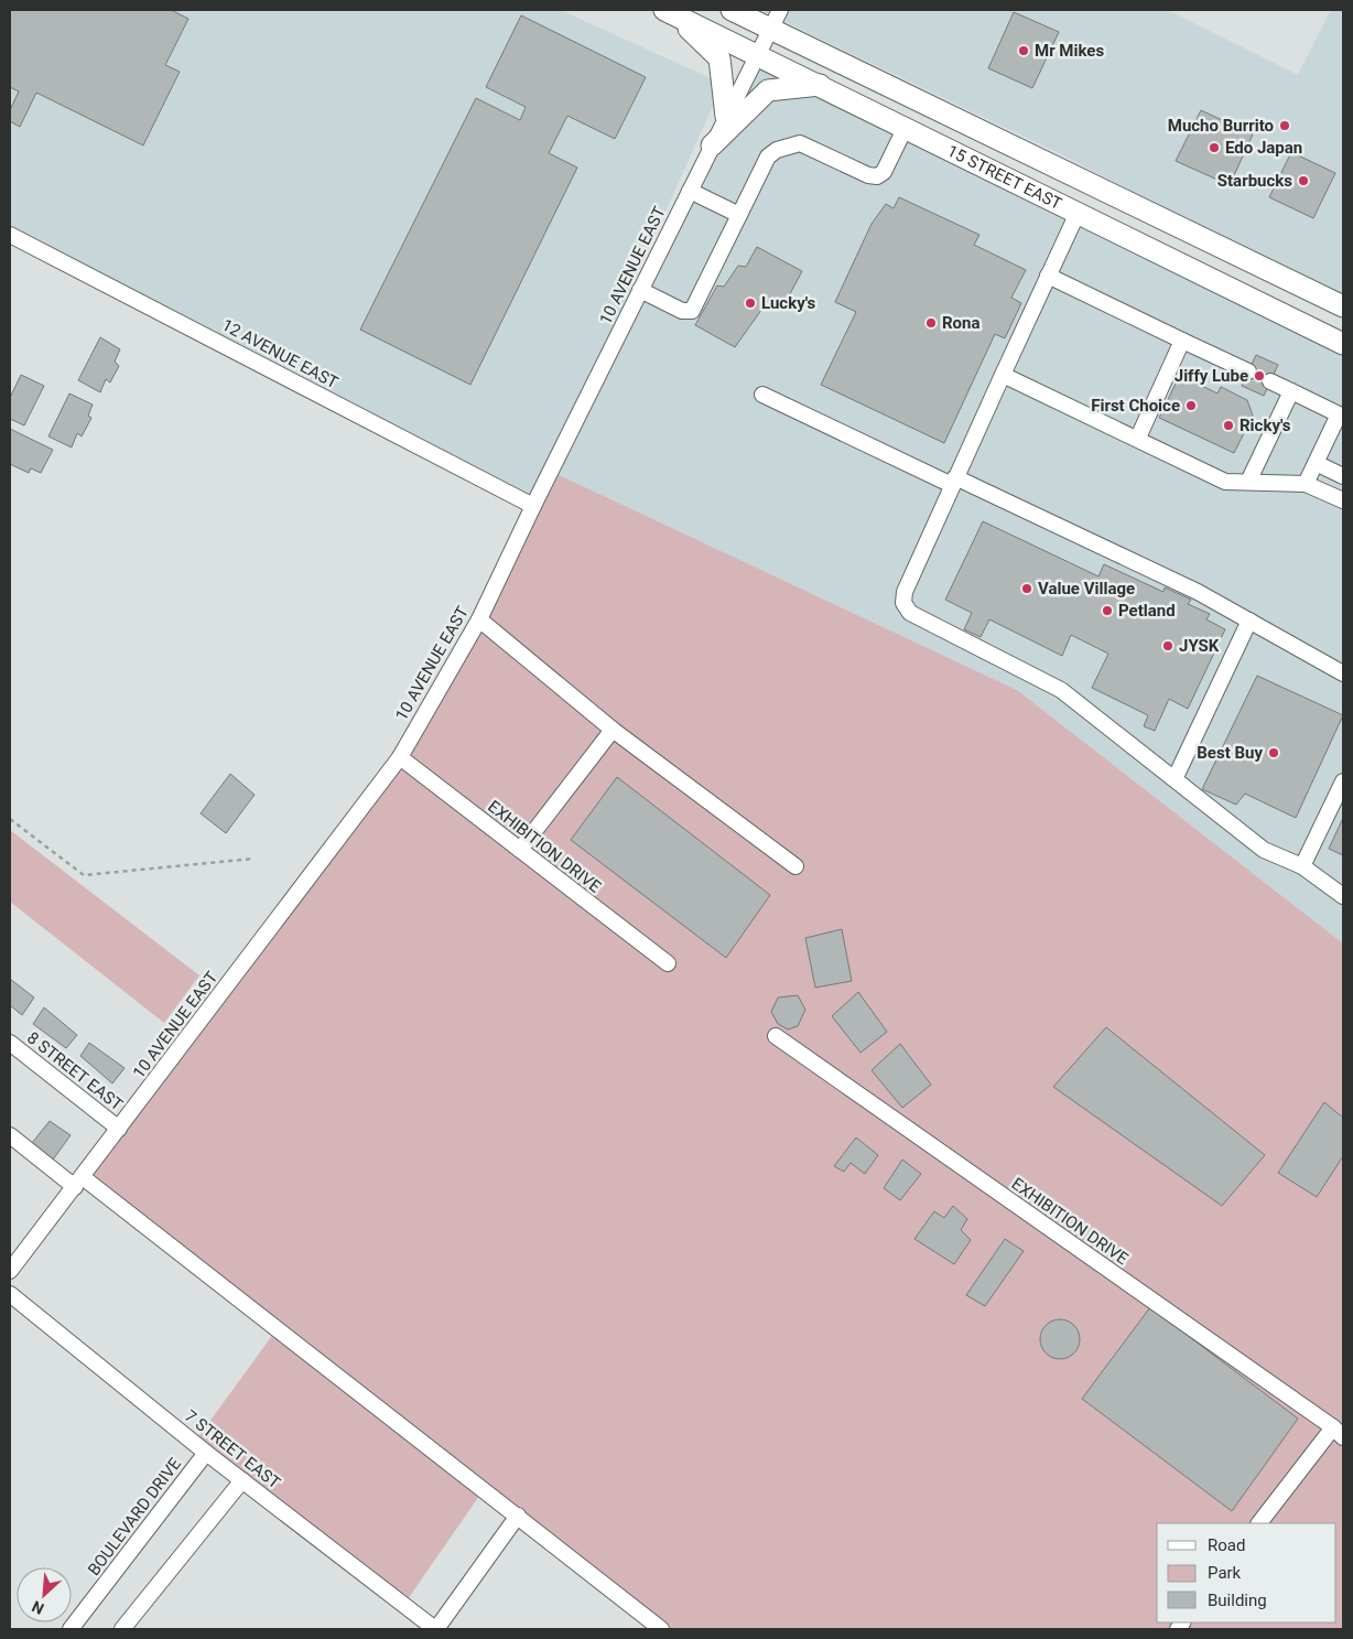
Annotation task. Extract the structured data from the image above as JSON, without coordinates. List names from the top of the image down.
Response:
{
  "streets": {
    "main road": ["15 STREET EAST"],
    "street": [
      "10 AVENUE EAST",
      "12 AVENUE EAST",
      "EXHIBITION DRIVE",
      "8 STREET EAST",
      "7 STREET EAST",
      "BOULEVARD DRIVE"
    ]
  },
  "crossings": [
    ["15 STREET EAST", "10 AVENUE EAST"],
    ["10 AVENUE EAST", "12 AVENUE EAST"],
    ["10 AVENUE EAST", "EXHIBITION DRIVE"],
    ["10 AVENUE EAST", "8 STREET EAST"],
    ["7 STREET EAST", "BOULEVARD DRIVE"]
  ],
  "places": [
    "Mr Mikes",
    "Mucho Burrito",
    "Edo Japan",
    "Starbucks",
    "Lucky's",
    "Rona",
    "Jiffy Lube",
    "First Choice",
    "Ricky's",
    "Value Village",
    "Petland",
    "JYSK",
    "Best Buy"
  ],
  "legend": ["Road", "Park", "Building"],
  "north": "bottom left"
}
